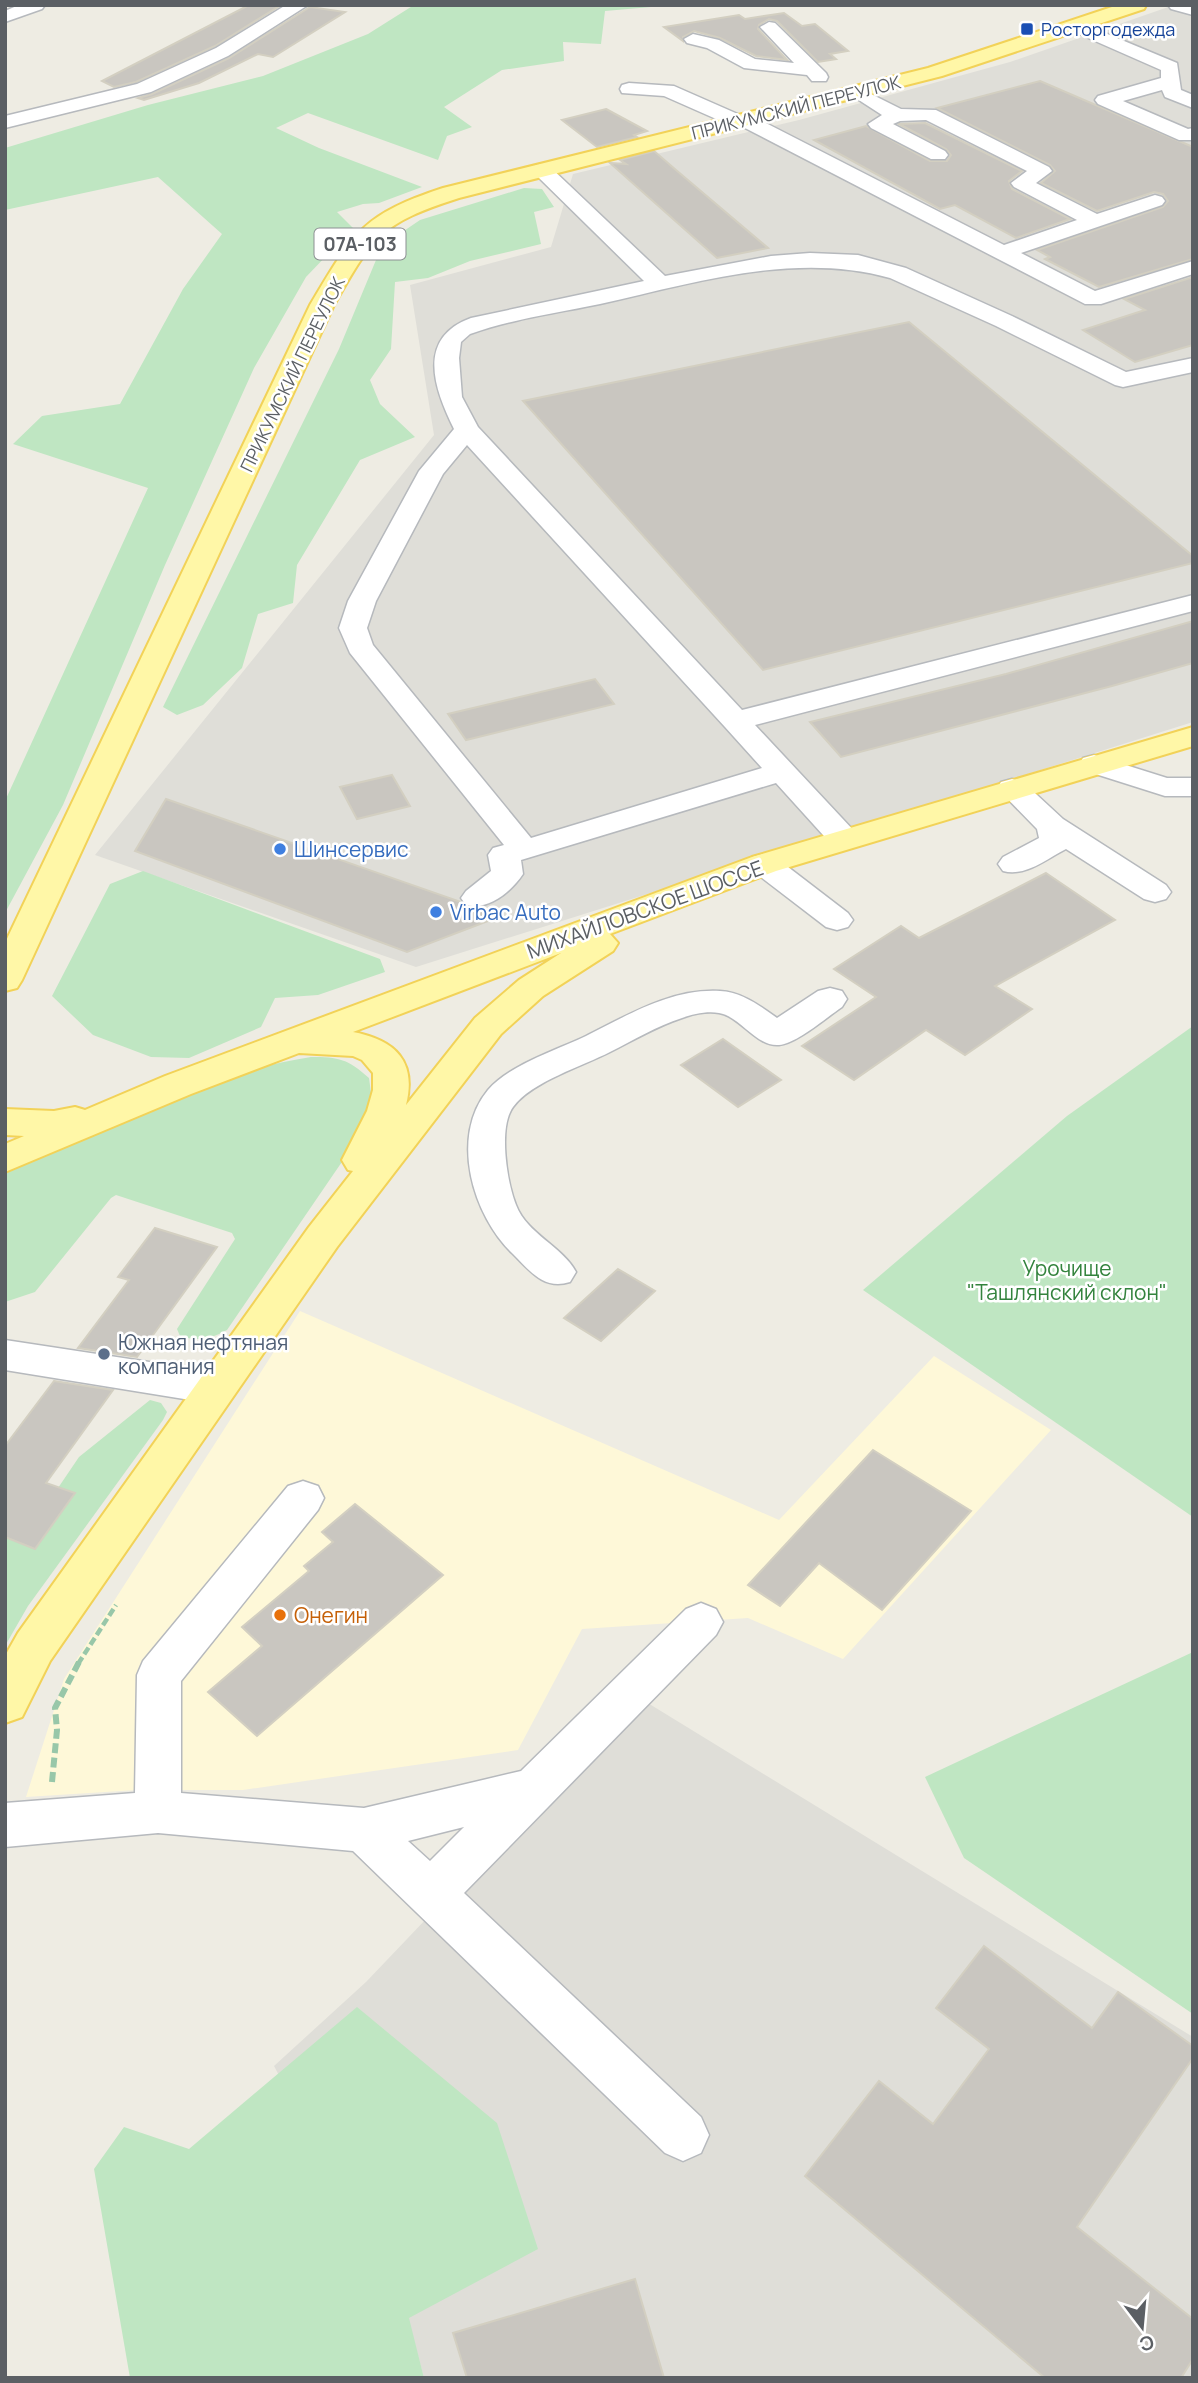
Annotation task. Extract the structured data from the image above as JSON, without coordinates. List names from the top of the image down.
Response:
{
  "streets": {
    "main road": ["ПРИКУМСКИЙ ПЕРЕУЛОК", "07А-103", "МИХАЙЛОВСКОЕ ШОССЕ"]
  },
  "parks": ["Урочище \"Ташлянский склон\""],
  "places": {
    "transit": ["Росторгодежда"],
    "other": [
      "Шинсервис",
      "Virbac Auto",
      "Южная нефтяная компания",
      "Онегин"
    ]
  },
  "north": "bottom"
}
